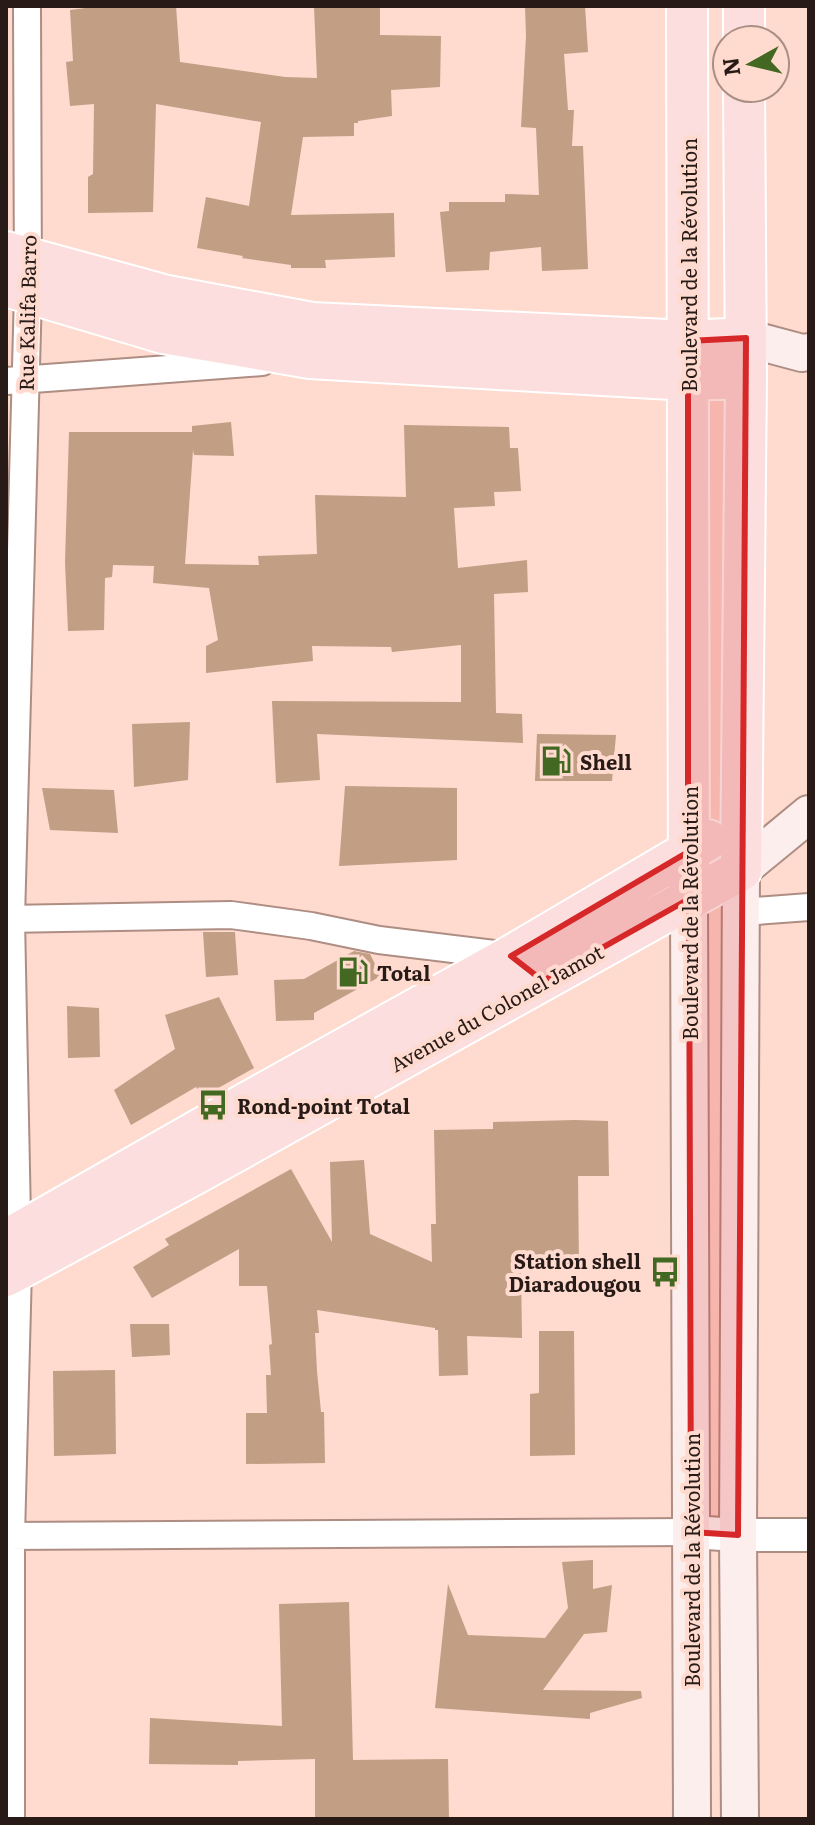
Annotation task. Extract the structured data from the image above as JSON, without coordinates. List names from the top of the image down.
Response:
{
  "streets": {
    "main road": ["Boulevard de la Révolution", "Avenue du Colonel Jamot"],
    "street": ["Rue Kalifa Barro"]
  },
  "crossings": [
    ["Boulevard de la Révolution", "Avenue du Colonel Jamot"],
    ["Rue Kalifa Barro", "Avenue du Colonel Jamot"]
  ],
  "places": {
    "fuel station": ["Shell", "Total"],
    "bus stop": ["Rond-point Total", "Station shell Diaradougou"]
  },
  "north": "left"
}
